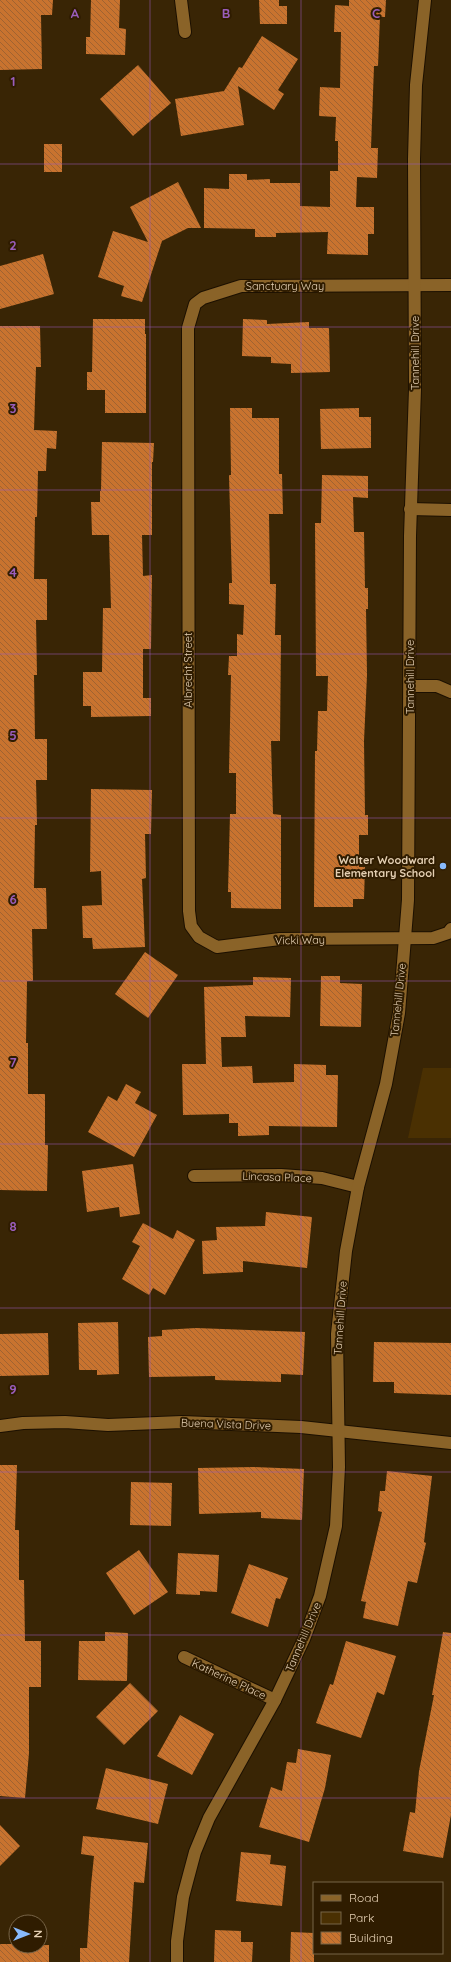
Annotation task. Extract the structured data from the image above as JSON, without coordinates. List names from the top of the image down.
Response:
{
  "streets": {
    "street": [
      "Sanctuary Way",
      "Tannehill Drive",
      "Albrecht Street",
      "Vicki Way",
      "Lincasa Place",
      "Buena Vista Drive",
      "Katherine Place"
    ]
  },
  "crossings": [
    ["Sanctuary Way", "Tannehill Drive"],
    ["Sanctuary Way", "Albrecht Street"],
    ["Tannehill Drive", "Vicki Way"],
    ["Tannehill Drive", "Lincasa Place"],
    ["Tannehill Drive", "Buena Vista Drive"],
    ["Tannehill Drive", "Katherine Place"],
    ["Albrecht Street", "Vicki Way"]
  ],
  "places": ["Walter Woodward Elementary School"],
  "legend": ["Road", "Park", "Building"],
  "north": "right",
  "grid": {
    "columns": ["A", "B", "C"],
    "rows": [
      "1",
      "2",
      "3",
      "4",
      "5",
      "6",
      "7",
      "8",
      "9"
    ]
  }
}
